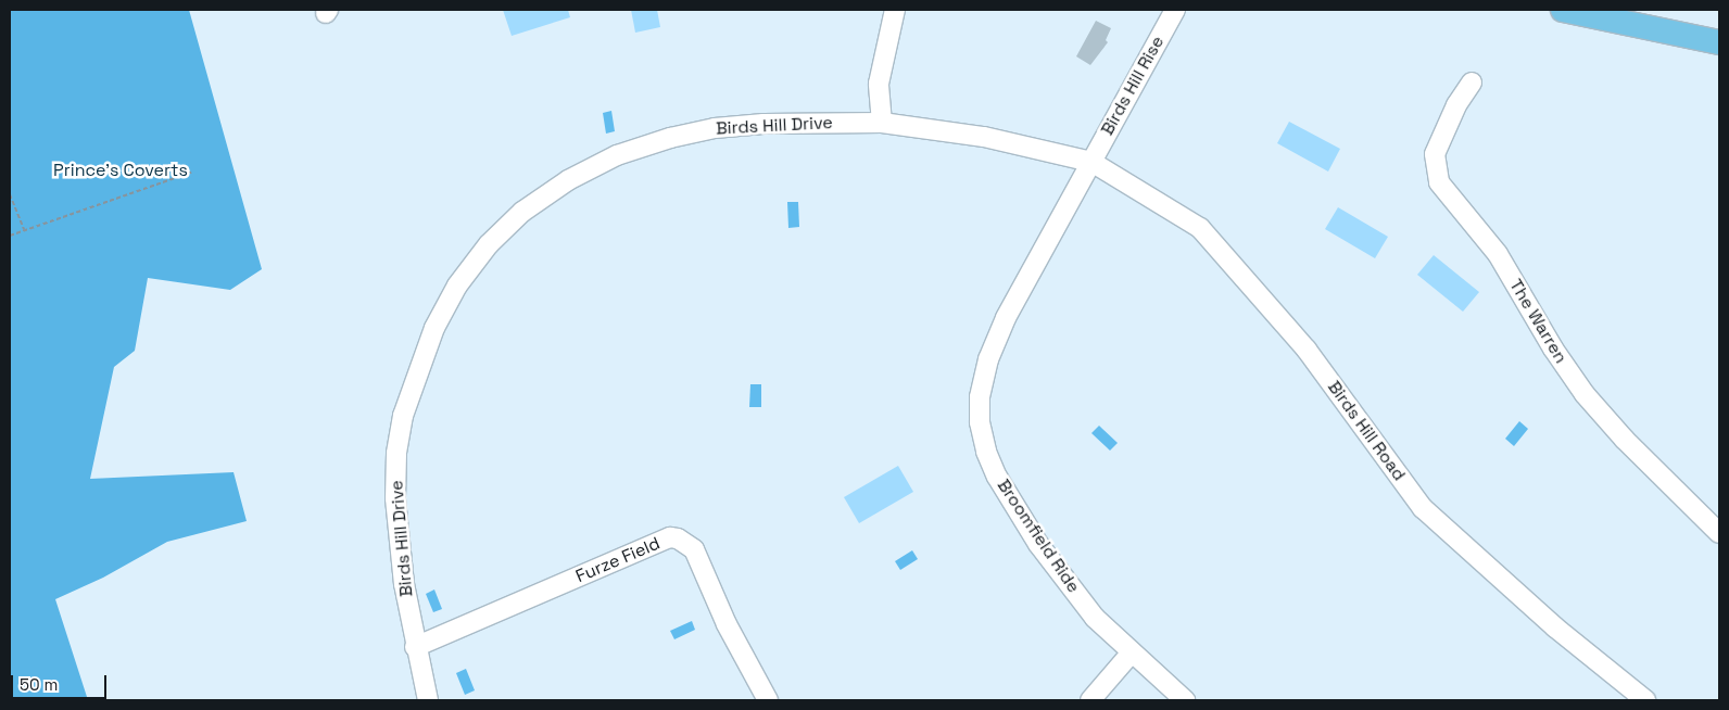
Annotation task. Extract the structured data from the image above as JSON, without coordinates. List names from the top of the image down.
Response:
{
  "streets": {
    "street": [
      "Birds Hill Rise",
      "Birds Hill Drive",
      "The Warren",
      "Birds Hill Road",
      "Broomfield Ride",
      "Furze Field"
    ]
  },
  "crossings": [
    ["Birds Hill Rise", "Birds Hill Drive"],
    ["Birds Hill Rise", "Birds Hill Road"],
    ["Birds Hill Rise", "Broomfield Ride"],
    ["Birds Hill Drive", "Birds Hill Road"],
    ["Birds Hill Drive", "Broomfield Ride"],
    ["Birds Hill Drive", "Furze Field"],
    ["Birds Hill Road", "Broomfield Ride"]
  ],
  "parks": ["Prince's Coverts"],
  "scale_bar": "50 m"
}
